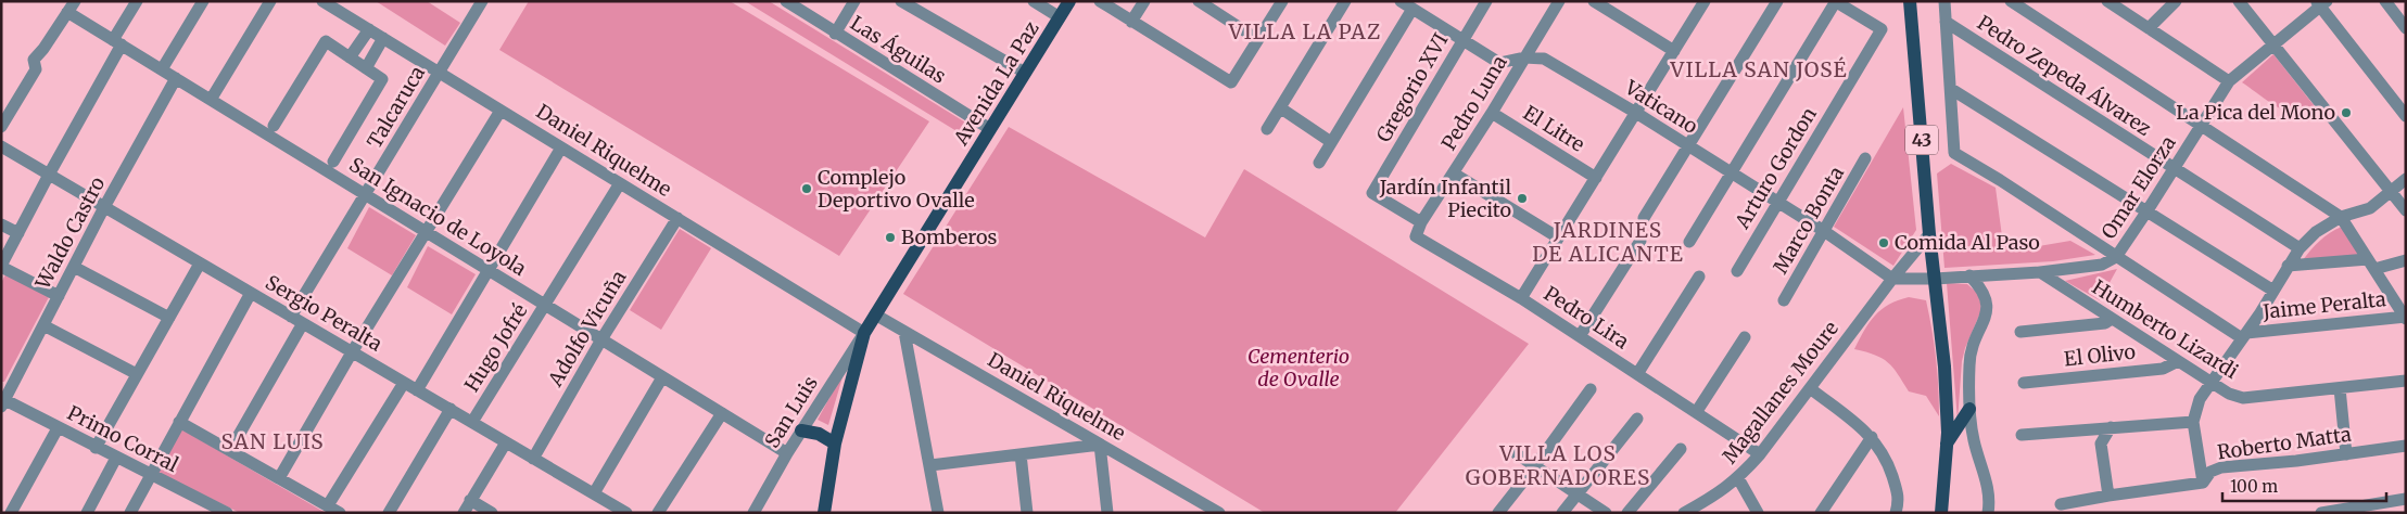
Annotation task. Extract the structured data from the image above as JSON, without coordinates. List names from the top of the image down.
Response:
{
  "streets": {
    "main road": ["Avenida La Paz", "43"],
    "street": [
      "Las Águilas",
      "Pedro Zepeda Álvarez",
      "Gregorio XVI",
      "Pedro Luna",
      "Talcaruca",
      "Vaticano",
      "El Litre",
      "Daniel Riquelme",
      "Arturo Gordon",
      "Omar Elorza",
      "San Ignacio de Loyola",
      "Marco Bonta",
      "Waldo Castro",
      "Jaime Peralta",
      "Sergio Peralta",
      "Pedro Lira",
      "Adolfo Vicuña",
      "Humberto Lizardi",
      "Hugo Jofré",
      "El Olivo",
      "Magallanes Moure",
      "San Luis",
      "Primo Corral",
      "Roberto Matta"
    ]
  },
  "crossings": [
    ["Las Águilas", "Avenida La Paz"],
    ["Pedro Zepeda Álvarez", "Omar Elorza"],
    ["Avenida La Paz", "Daniel Riquelme"],
    ["Avenida La Paz", "San Luis"],
    ["Gregorio XVI", "Pedro Luna"],
    ["Gregorio XVI", "Vaticano"],
    ["Pedro Luna", "Vaticano"],
    ["Pedro Luna", "El Litre"],
    ["Talcaruca", "Daniel Riquelme"],
    ["Talcaruca", "San Ignacio de Loyola"],
    ["Talcaruca", "Sergio Peralta"],
    ["Vaticano", "Arturo Gordon"],
    ["Vaticano", "Omar Elorza"],
    ["Vaticano", "Marco Bonta"],
    ["Vaticano", "Pedro Lira"],
    ["Vaticano", "Magallanes Moure"],
    ["El Litre", "Pedro Lira"],
    ["43", "Omar Elorza"],
    ["43", "Magallanes Moure"],
    ["Daniel Riquelme", "Adolfo Vicuña"],
    ["Daniel Riquelme", "Hugo Jofré"],
    ["Daniel Riquelme", "San Luis"],
    ["Omar Elorza", "Humberto Lizardi"],
    ["Omar Elorza", "Magallanes Moure"],
    ["San Ignacio de Loyola", "Waldo Castro"],
    ["San Ignacio de Loyola", "Adolfo Vicuña"],
    ["San Ignacio de Loyola", "Hugo Jofré"],
    ["San Ignacio de Loyola", "San Luis"],
    ["Waldo Castro", "Sergio Peralta"],
    ["Waldo Castro", "Primo Corral"],
    ["Sergio Peralta", "Adolfo Vicuña"],
    ["Sergio Peralta", "Hugo Jofré"],
    ["Pedro Lira", "Magallanes Moure"],
    ["Humberto Lizardi", "El Olivo"]
  ],
  "districts": [
    "VILLA LA PAZ",
    "VILLA SAN JOSÉ",
    "JARDINES DE ALICANTE",
    "SAN LUIS",
    "VILLA LOS GOBERNADORES"
  ],
  "parks": ["Cementerio de Ovalle"],
  "places": [
    "La Pica del Mono",
    "Complejo Deportivo Ovalle",
    "Jardín Infantil Piecito",
    "Bomberos",
    "Comida Al Paso"
  ],
  "scale_bar": "100 m"
}
